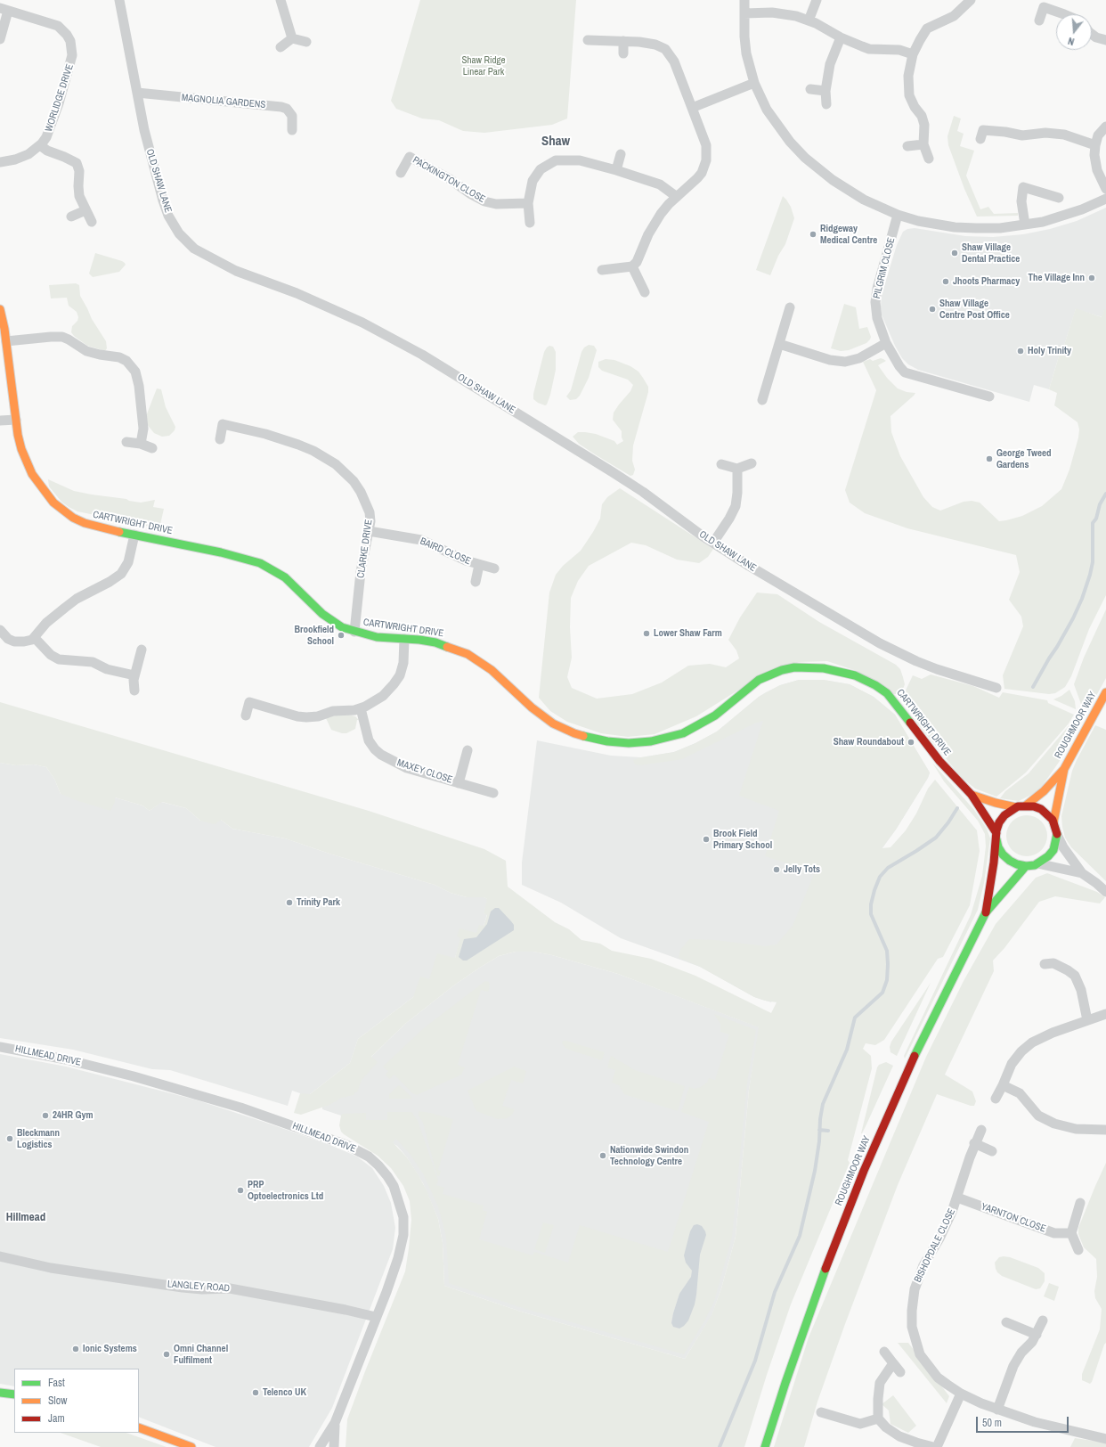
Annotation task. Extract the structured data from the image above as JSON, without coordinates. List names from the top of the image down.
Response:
{
  "streets": {
    "street": [
      "WORLIDGE DRIVE",
      "MAGNOLIA GARDENS",
      "PACKINGTON CLOSE",
      "OLD SHAW LANE",
      "PILGRIM CLOSE",
      "CARTWRIGHT DRIVE",
      "CLARKE DRIVE",
      "BAIRD CLOSE",
      "ROUGHMOOR WAY",
      "MAXEY CLOSE",
      "HILLMEAD DRIVE",
      "YARNTON CLOSE",
      "BISHOPDALE CLOSE",
      "LANGLEY ROAD"
    ]
  },
  "crossings": [
    ["MAGNOLIA GARDENS", "OLD SHAW LANE"],
    ["CARTWRIGHT DRIVE", "CLARKE DRIVE"],
    ["CARTWRIGHT DRIVE", "ROUGHMOOR WAY"],
    ["CLARKE DRIVE", "BAIRD CLOSE"],
    ["HILLMEAD DRIVE", "LANGLEY ROAD"],
    ["YARNTON CLOSE", "BISHOPDALE CLOSE"]
  ],
  "districts": ["Shaw", "Hillmead"],
  "parks": ["Shaw Ridge Linear Park"],
  "places": [
    "Ridgeway Medical Centre",
    "Shaw Village Dental Practice",
    "The Village Inn",
    "Jhoots Pharmacy",
    "Shaw Village Centre Post Office",
    "Holy Trinity",
    "George Tweed Gardens",
    "Lower Shaw Farm",
    "Brookfield School",
    "Shaw Roundabout",
    "Brook Field Primary School",
    "Jelly Tots",
    "Trinity Park",
    "24HR Gym",
    "Bleckmann Logistics",
    "Nationwide Swindon Technology Centre",
    "PRP Optoelectronics Ltd",
    "Ionic Systems",
    "Omni Channel Fulfilment",
    "Telenco UK"
  ],
  "legend": ["Fast", "Slow", "Jam"],
  "scale_bar": "50 m",
  "north": "bottom"
}
